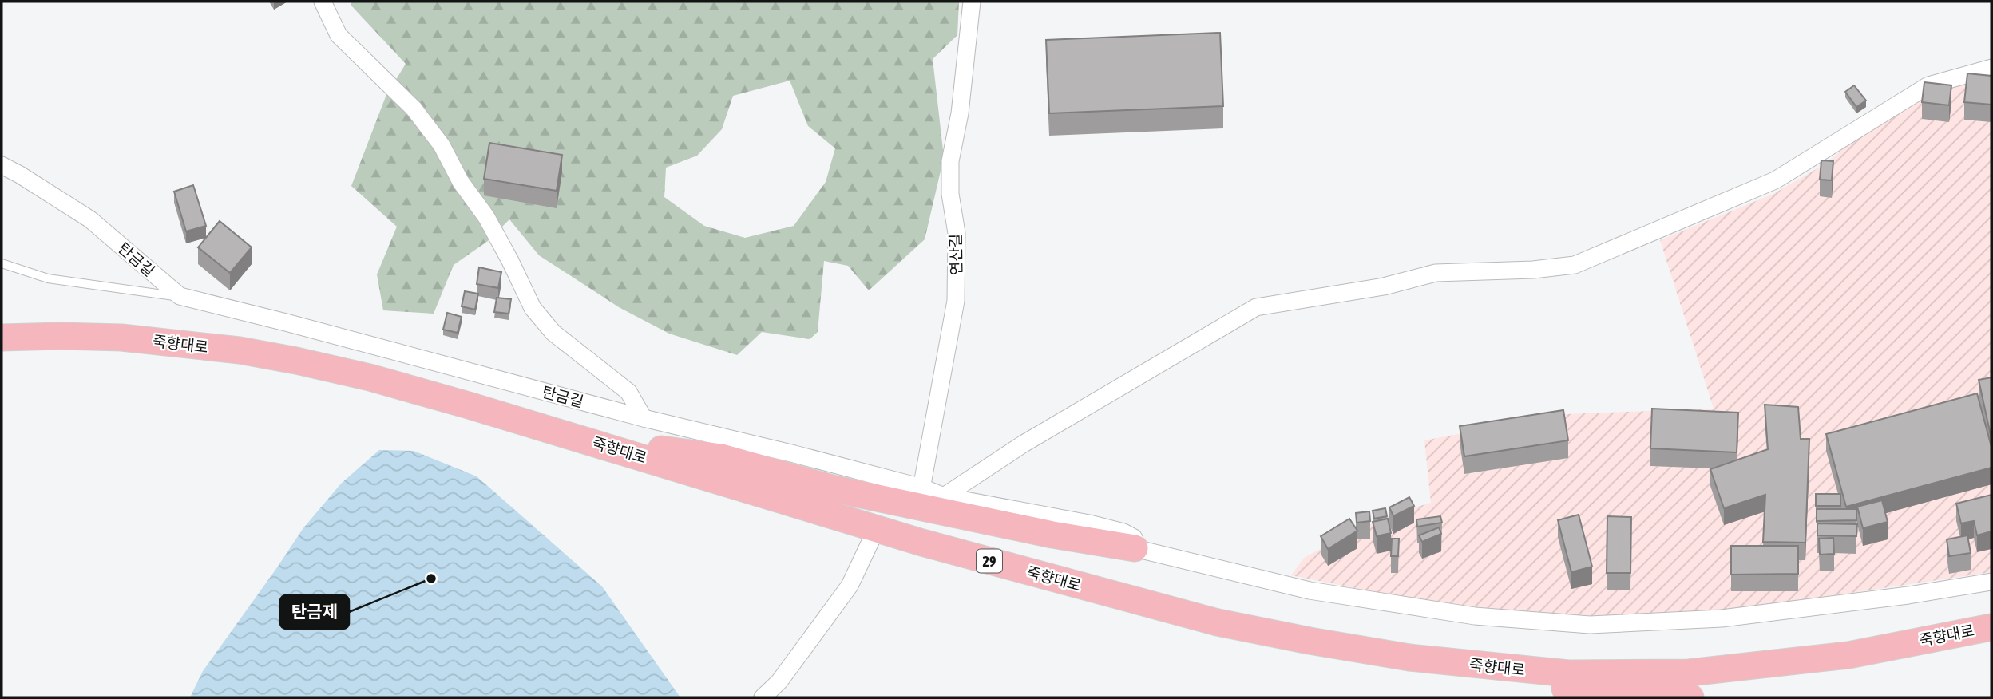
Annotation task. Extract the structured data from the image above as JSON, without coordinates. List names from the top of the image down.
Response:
{
  "streets": {
    "main road": ["죽향대로", "29"],
    "street": ["연산길", "탄금길"]
  },
  "crossings": [
    ["연산길", "탄금길"]
  ],
  "places": ["탄금제"]
}
